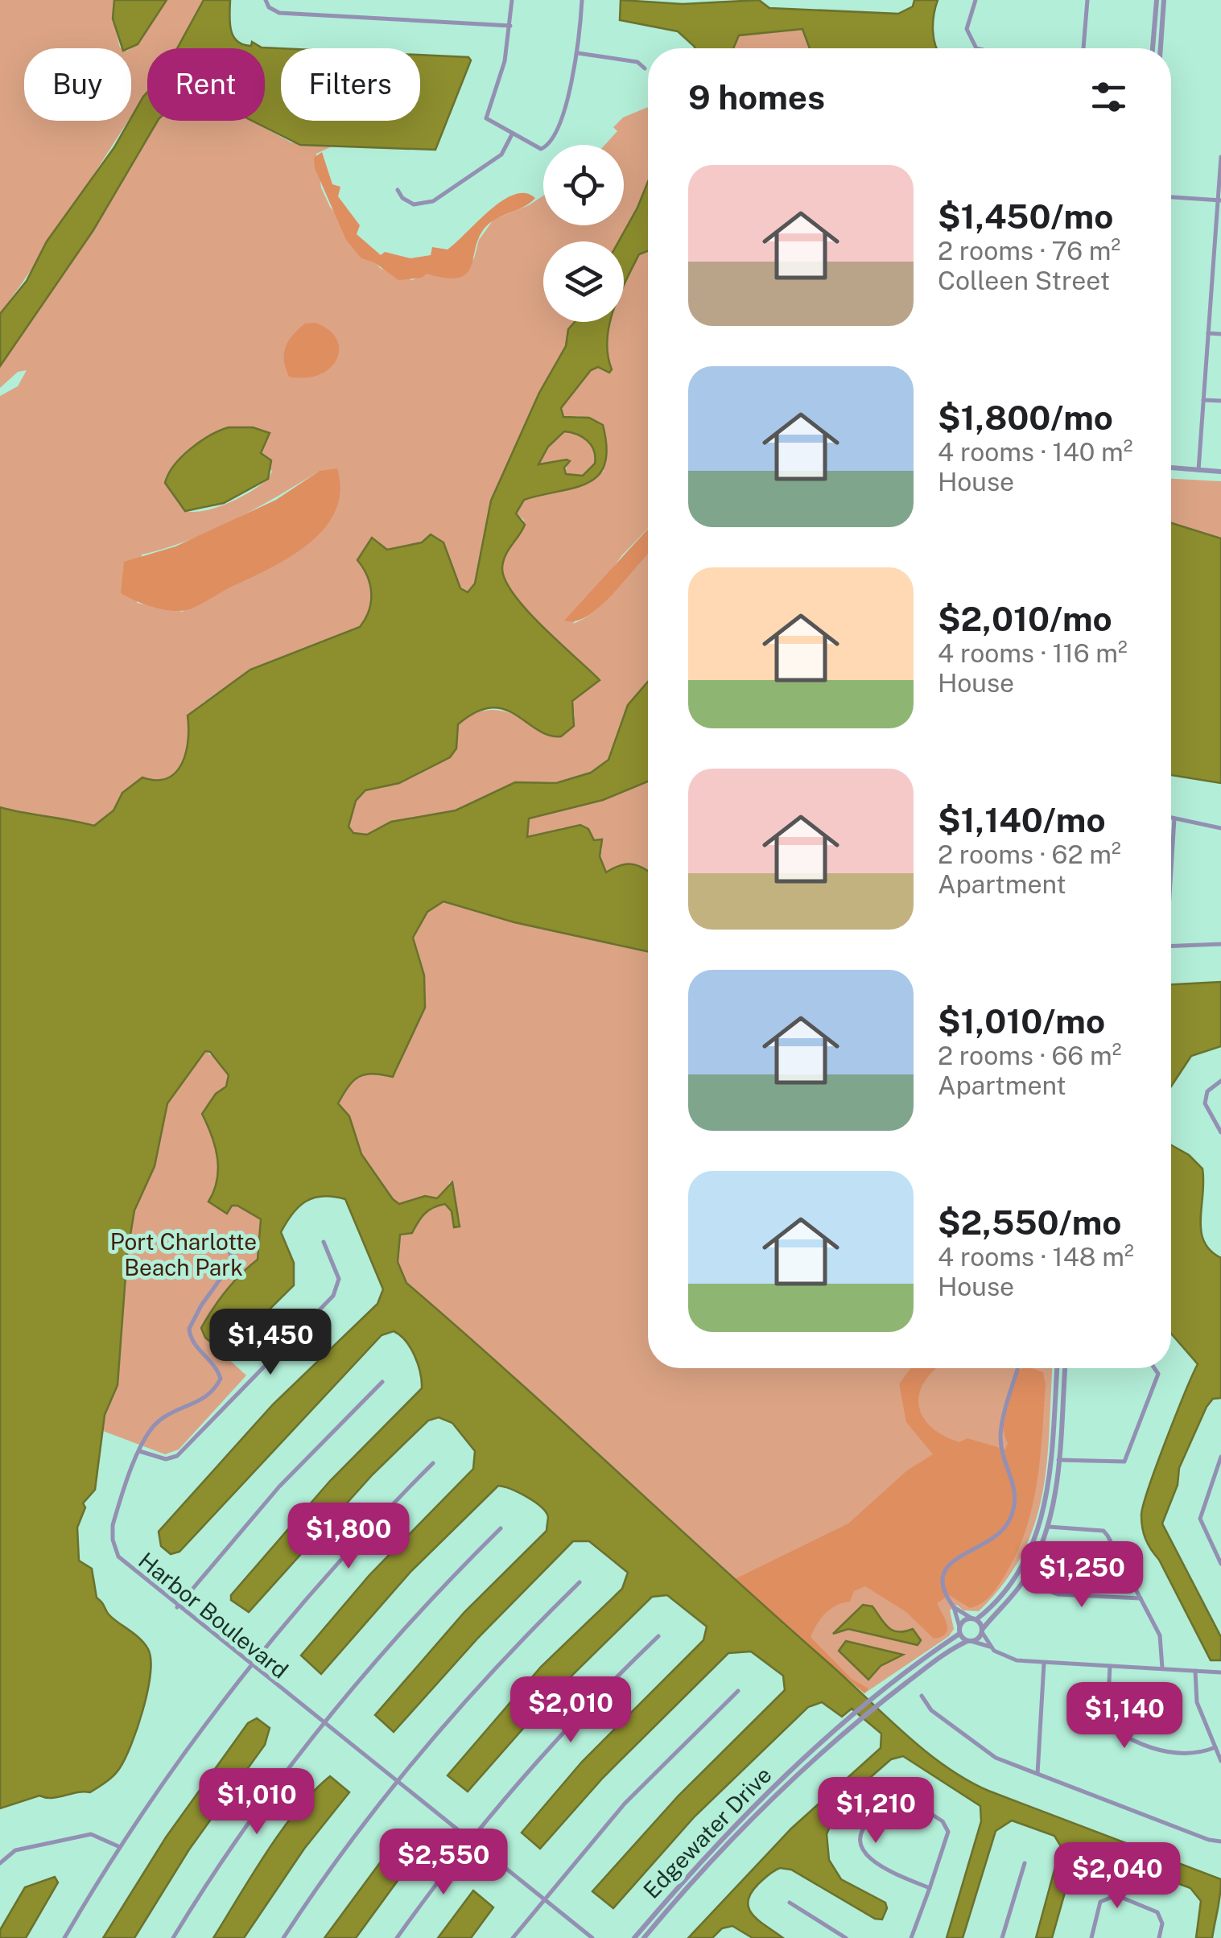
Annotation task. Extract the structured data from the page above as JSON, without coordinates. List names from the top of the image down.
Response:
{
  "streets": {
    "street": ["Harbor Boulevard", "Edgewater Drive"]
  },
  "parks": ["Port Charlotte Beach Park"],
  "page": {
    "chip": ["Buy", "Rent", "Filters"],
    "heading": "9 homes",
    "list": [
      {
        "name": "$1,450/mo",
        "note": "2 rooms · 76 m² · Colleen Street"
      },
      {
        "name": "$1,800/mo",
        "note": "4 rooms · 140 m² · House"
      },
      {
        "name": "$2,010/mo",
        "note": "4 rooms · 116 m² · House"
      },
      {
        "name": "$1,140/mo",
        "note": "2 rooms · 62 m² · Apartment"
      },
      {
        "name": "$1,010/mo",
        "note": "2 rooms · 66 m² · Apartment"
      },
      {
        "name": "$2,550/mo",
        "note": "4 rooms · 148 m² · House"
      }
    ],
    "price": [
      "$1,450",
      "$1,800",
      "$1,250",
      "$2,010",
      "$1,140",
      "$1,010",
      "$1,210",
      "$2,550",
      "$2,040"
    ]
  }
}
